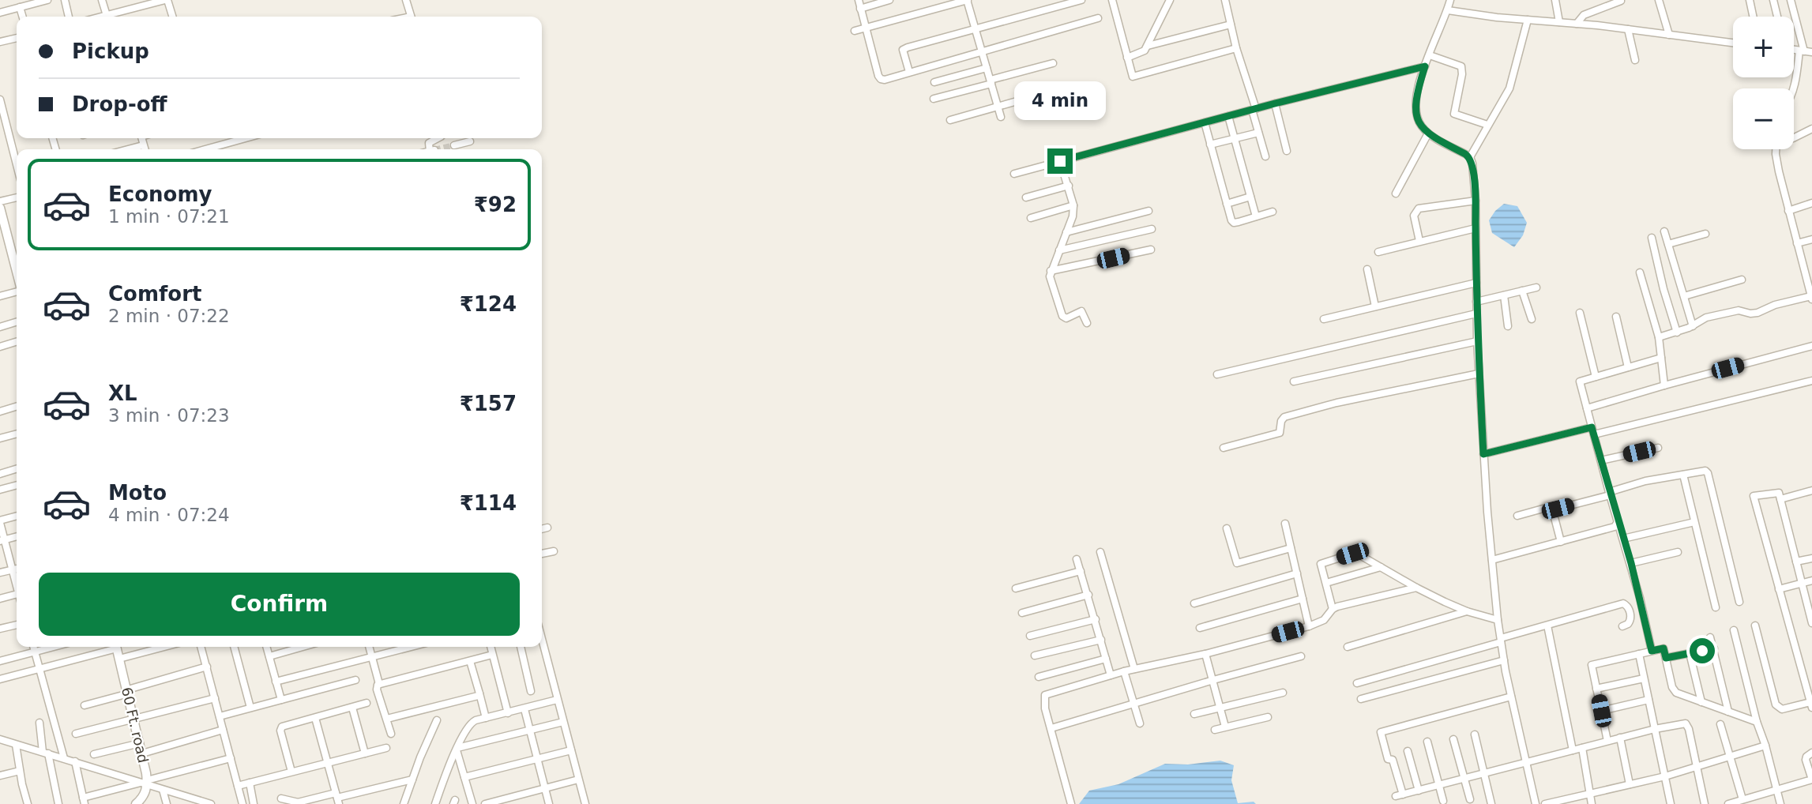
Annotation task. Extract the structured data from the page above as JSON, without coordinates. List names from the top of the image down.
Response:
{
  "streets": {
    "street": ["60 Ft. road"]
  },
  "page": {
    "map_buttons": ["+", "−"],
    "banner": ["Pickup", "Drop-off"],
    "bubble": "4 min",
    "list": [
      {
        "name": "Economy",
        "note": "1 min · 07:21",
        "value": "₹92"
      },
      {
        "name": "Comfort",
        "note": "2 min · 07:22",
        "value": "₹124"
      },
      {
        "name": "XL",
        "note": "3 min · 07:23",
        "value": "₹157"
      },
      {
        "name": "Moto",
        "note": "4 min · 07:24",
        "value": "₹114"
      }
    ],
    "buttons": "Confirm"
  }
}
